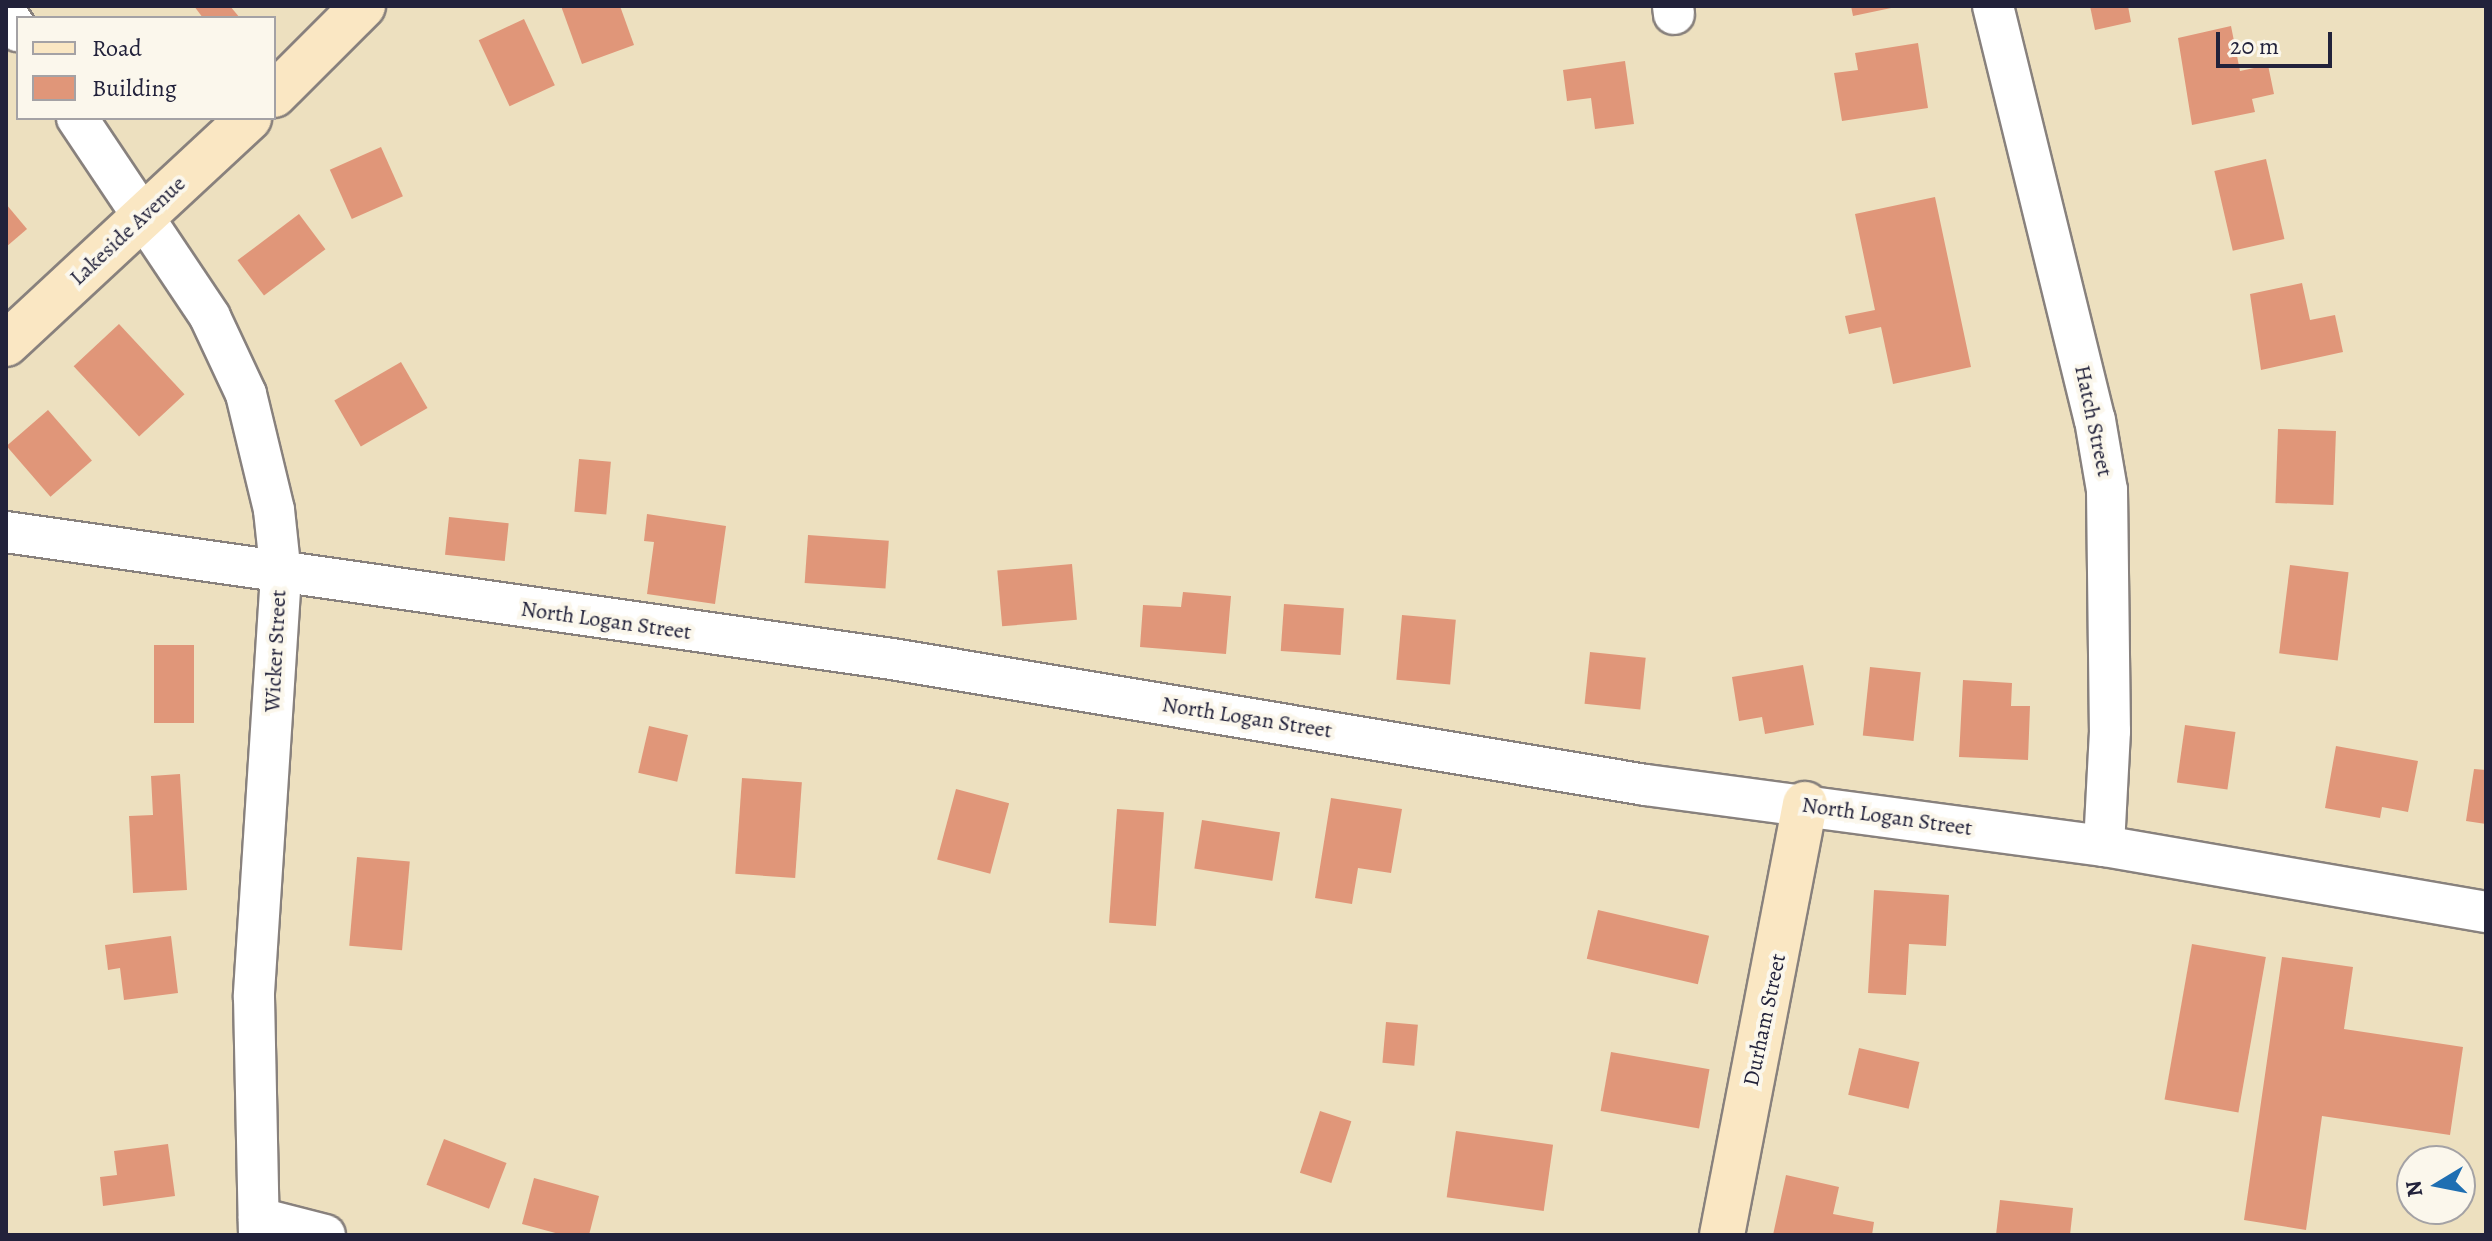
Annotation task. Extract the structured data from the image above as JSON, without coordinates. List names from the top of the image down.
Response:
{
  "streets": {
    "street": [
      "Lakeside Avenue",
      "Hatch Street",
      "North Logan Street",
      "Wicker Street",
      "Durham Street"
    ]
  },
  "crossings": [
    ["Lakeside Avenue", "Wicker Street"],
    ["Hatch Street", "North Logan Street"],
    ["North Logan Street", "Wicker Street"],
    ["North Logan Street", "Durham Street"]
  ],
  "legend": ["Road", "Building"],
  "scale_bar": "20 m",
  "north": "left"
}
